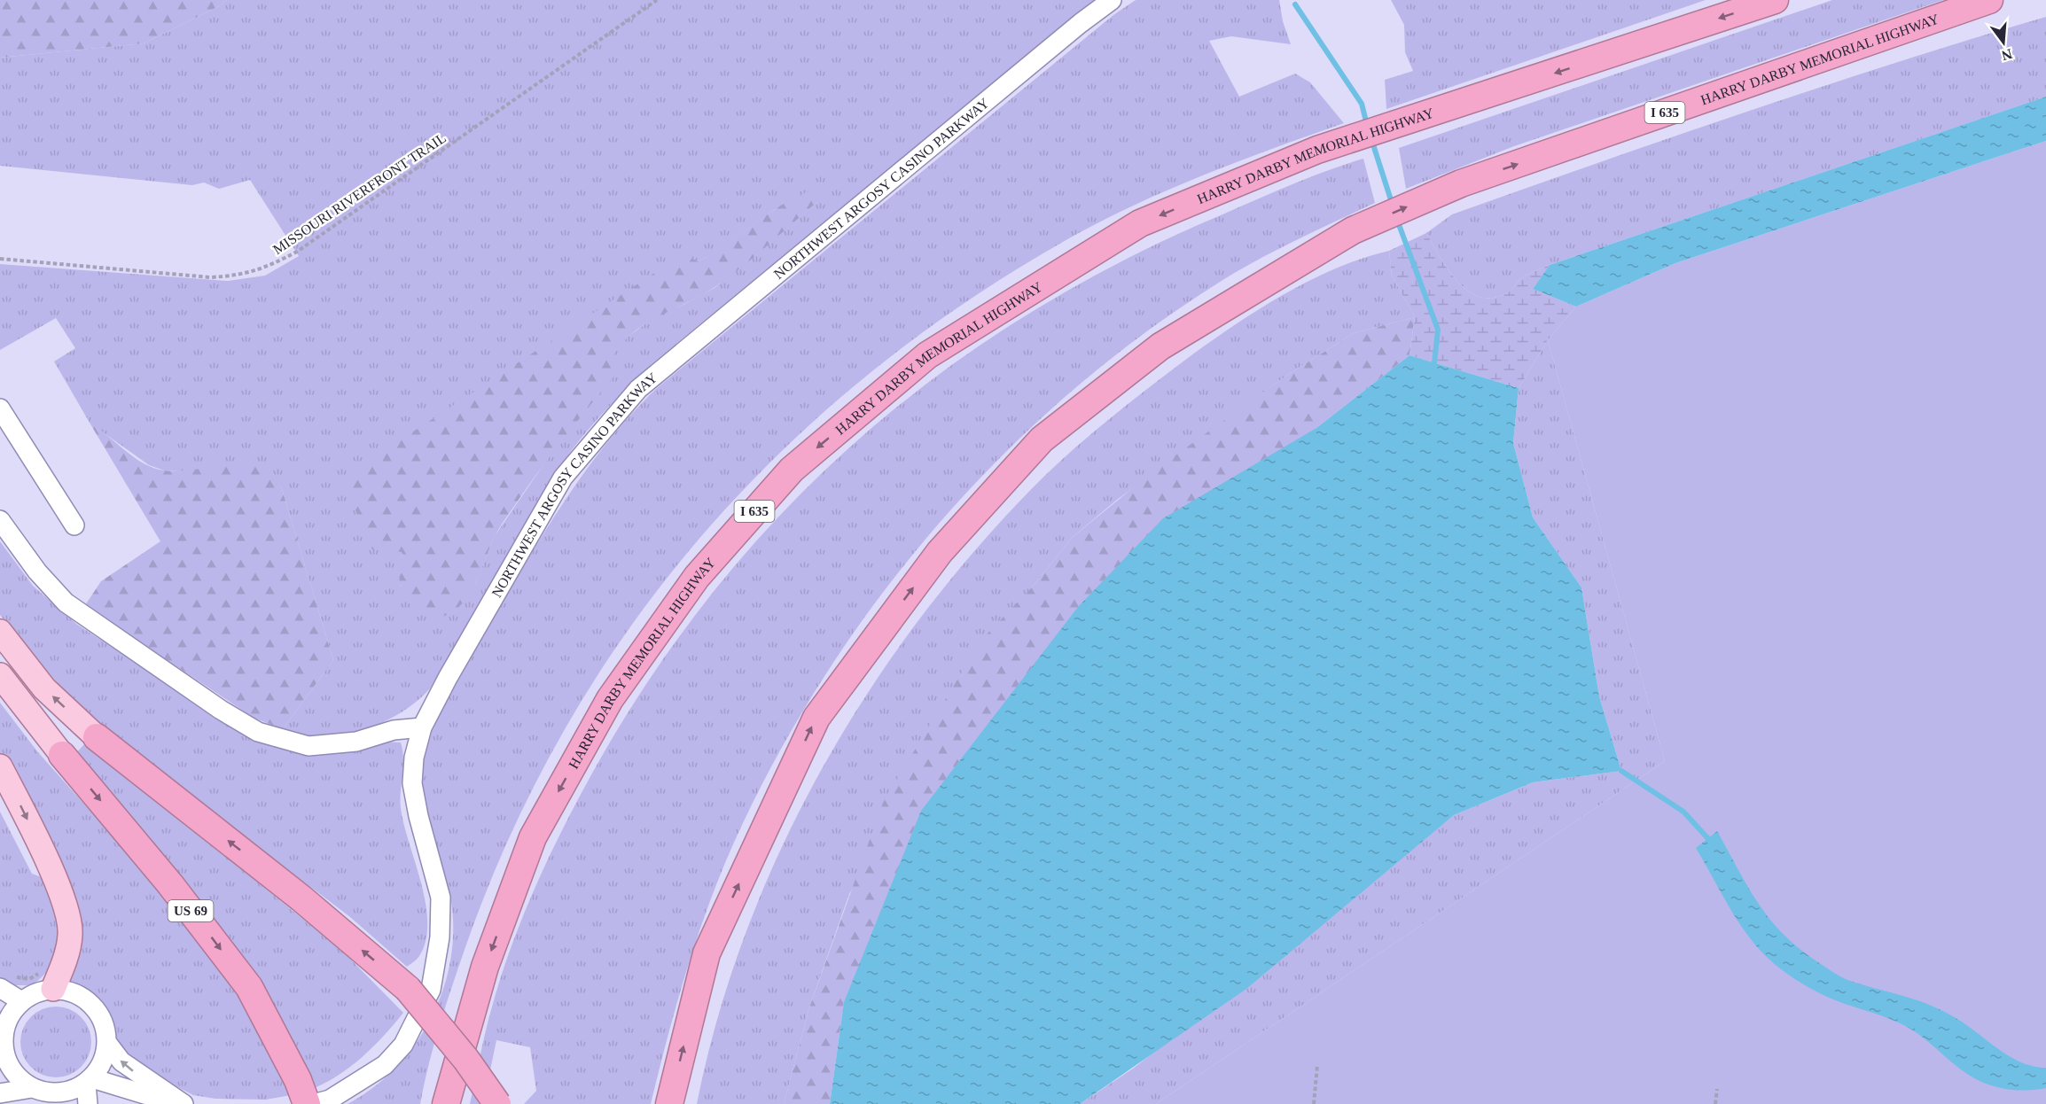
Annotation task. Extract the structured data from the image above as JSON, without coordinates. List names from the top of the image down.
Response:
{
  "streets": {
    "highway": ["HARRY DARBY MEMORIAL HIGHWAY", "I 635", "US 69"],
    "street": ["NORTHWEST ARGOSY CASINO PARKWAY"],
    "path": ["MISSOURI RIVERFRONT TRAIL"]
  },
  "north": "bottom"
}
